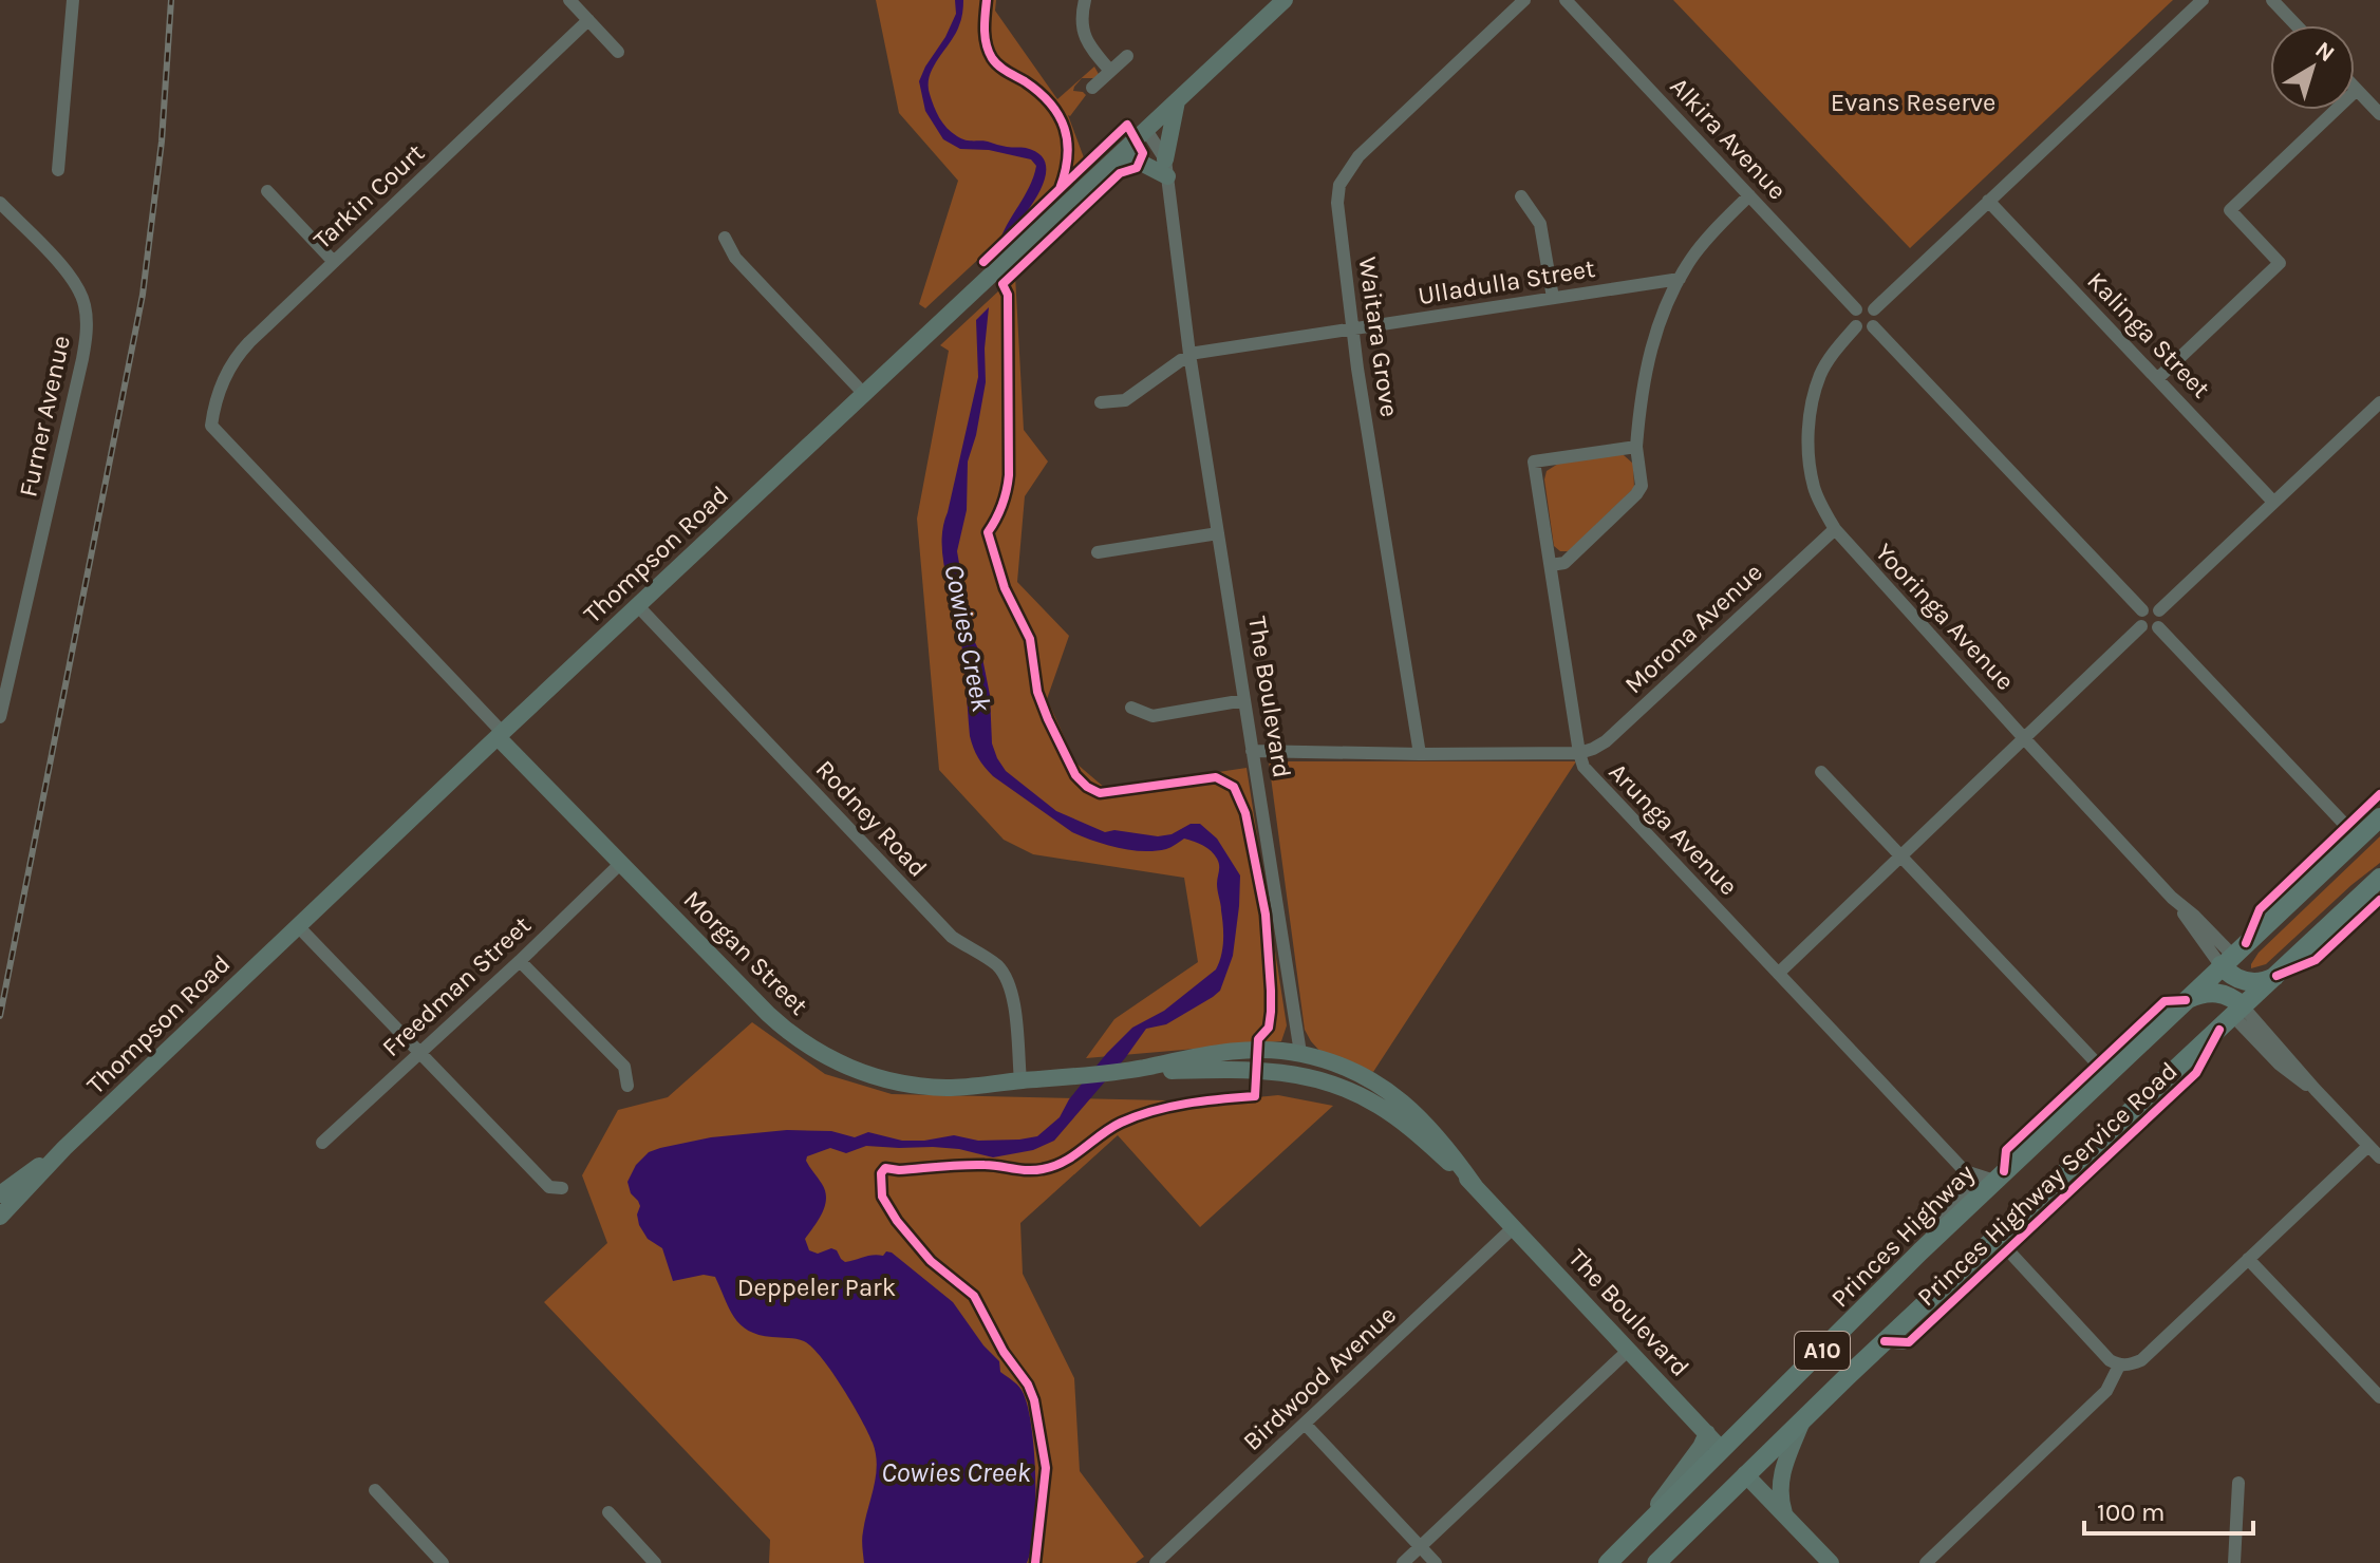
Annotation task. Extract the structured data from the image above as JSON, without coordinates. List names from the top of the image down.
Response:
{
  "streets": {
    "highway": ["The Boulevard", "Princes Highway", "A10"],
    "main road": ["Thompson Road", "Morgan Street"],
    "street": [
      "Alkira Avenue",
      "Tarkin Court",
      "Ulladulla Street",
      "Kalinga Street",
      "Waitara Grove",
      "Furner Avenue",
      "Yooringa Avenue",
      "Morona Avenue",
      "Rodney Road",
      "Arunga Avenue",
      "Freedman Street",
      "Princes Highway Service Road",
      "Birdwood Avenue"
    ]
  },
  "crossings": [
    ["Alkira Avenue", "Yooringa Avenue"],
    ["Tarkin Court", "Morgan Street"],
    ["Ulladulla Street", "Waitara Grove"],
    ["Ulladulla Street", "The Boulevard"],
    ["Waitara Grove", "Arunga Avenue"],
    ["Thompson Road", "The Boulevard"],
    ["Thompson Road", "Rodney Road"],
    ["Thompson Road", "Morgan Street"],
    ["Yooringa Avenue", "Morona Avenue"],
    ["Yooringa Avenue", "Princes Highway"],
    ["Morona Avenue", "Arunga Avenue"],
    ["The Boulevard", "Arunga Avenue"],
    ["The Boulevard", "Morgan Street"],
    ["The Boulevard", "Princes Highway"],
    ["The Boulevard", "A10"],
    ["The Boulevard", "Birdwood Avenue"],
    ["Rodney Road", "Morgan Street"],
    ["Arunga Avenue", "Princes Highway Service Road"],
    ["Arunga Avenue", "Princes Highway"],
    ["Morgan Street", "Freedman Street"],
    ["Princes Highway Service Road", "Princes Highway"],
    ["Princes Highway Service Road", "A10"],
    ["Princes Highway", "A10"]
  ],
  "water": ["Cowies Creek"],
  "parks": ["Evans Reserve", "Deppeler Park"],
  "scale_bar": "100 m",
  "north": "top right"
}
